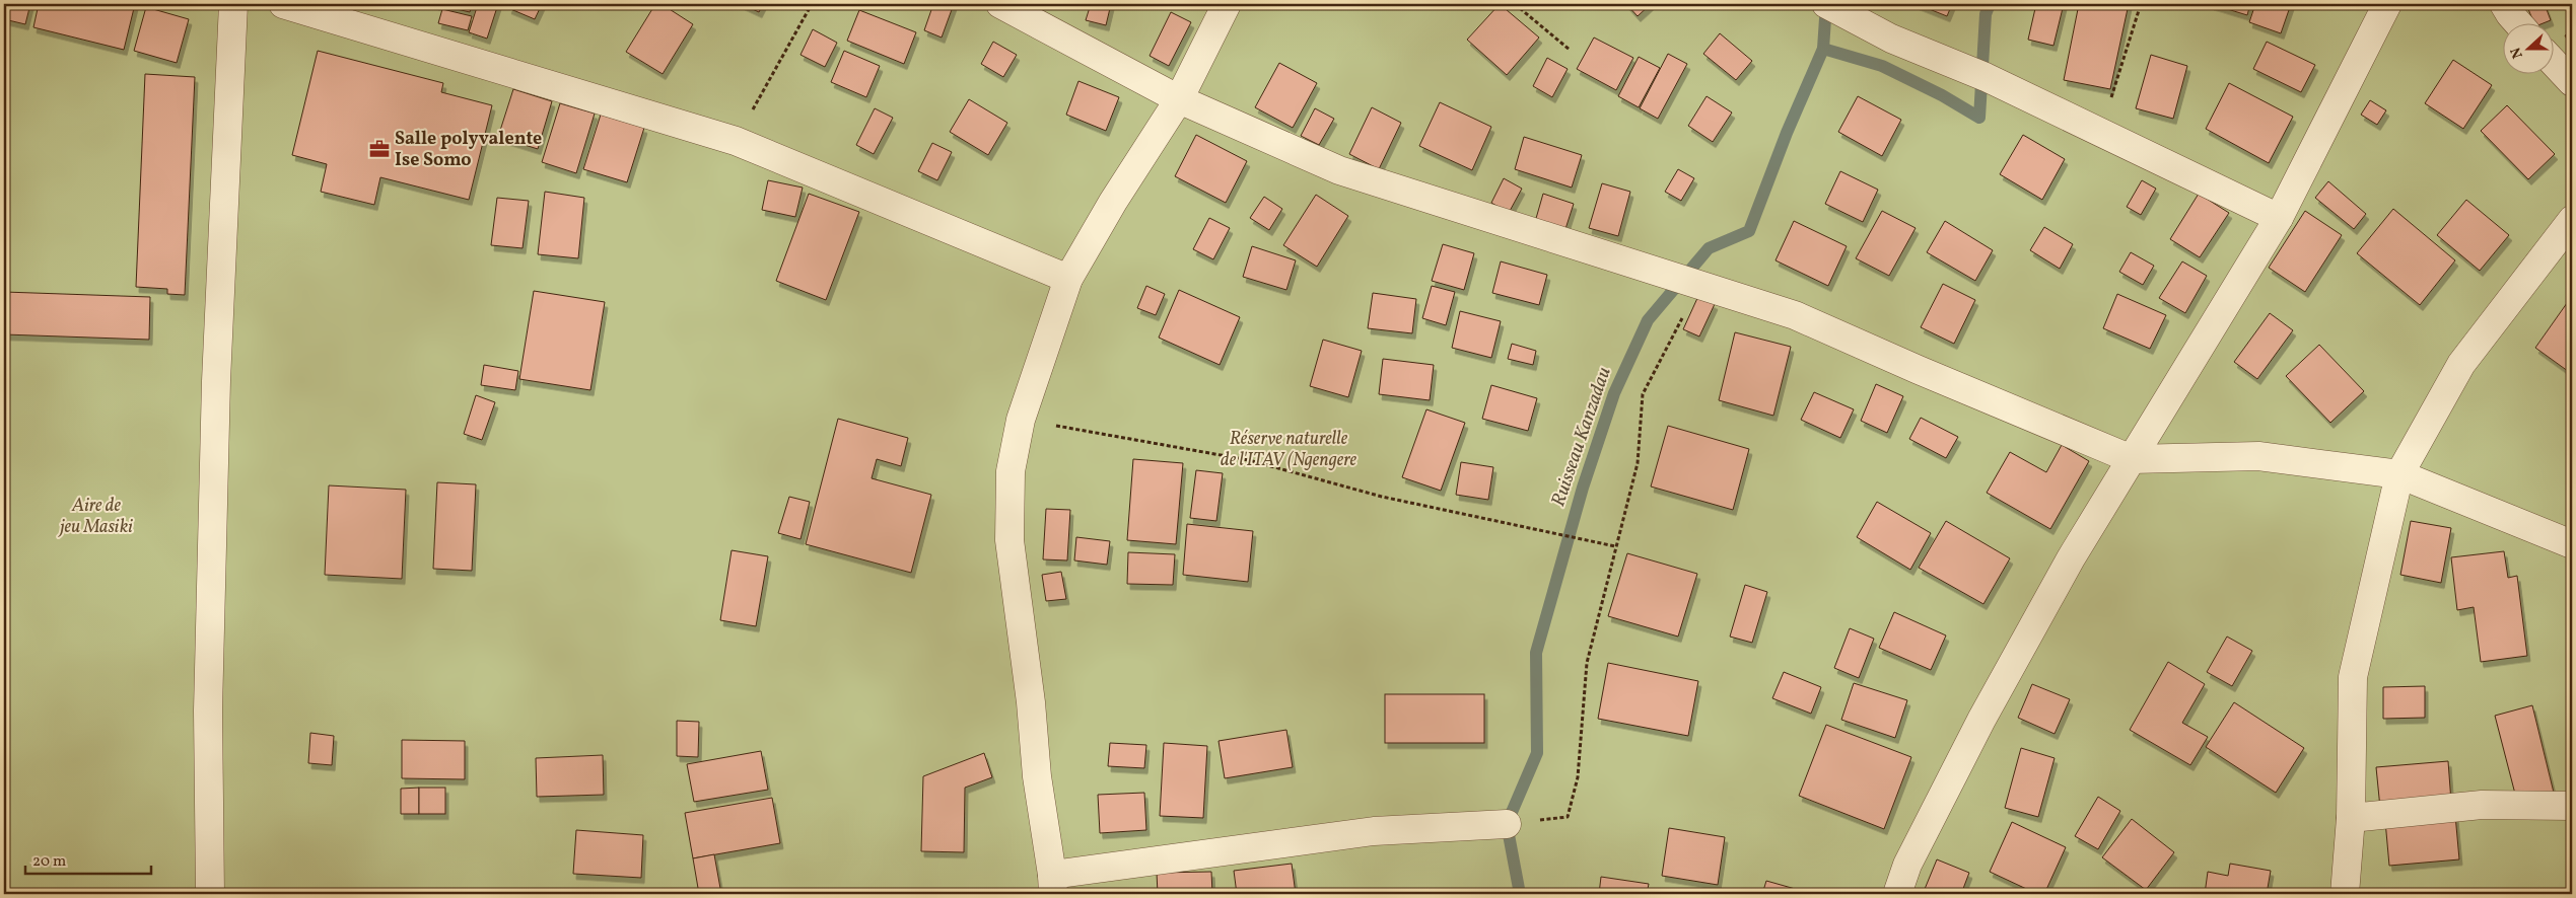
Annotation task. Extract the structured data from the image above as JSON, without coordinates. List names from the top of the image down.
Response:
{
  "water": ["Ruisseau Kanzadau"],
  "parks": ["Réserve naturelle de l'ITAV (Ngengere", "Aire de jeu Masiki"],
  "places": {
    "office": ["Salle polyvalente Ise Somo"]
  },
  "scale_bar": "20 m",
  "north": "left"
}
